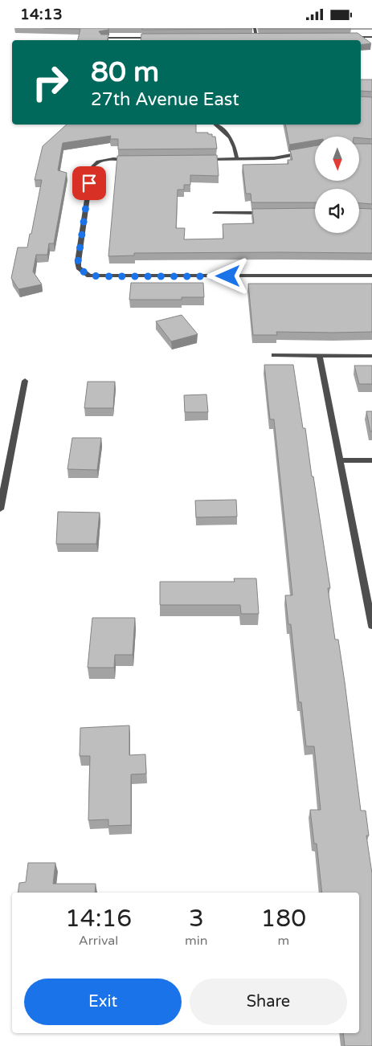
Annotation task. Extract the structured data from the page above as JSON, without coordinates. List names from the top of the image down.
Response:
{
  "north": "bottom",
  "page": {
    "status": "14:13",
    "turn": ["80 m", "27th Avenue East"],
    "eta": [
      "14:16",
      "Arrival",
      "3",
      "min",
      "180",
      "m"
    ],
    "buttons": ["Exit", "Share"]
  }
}
